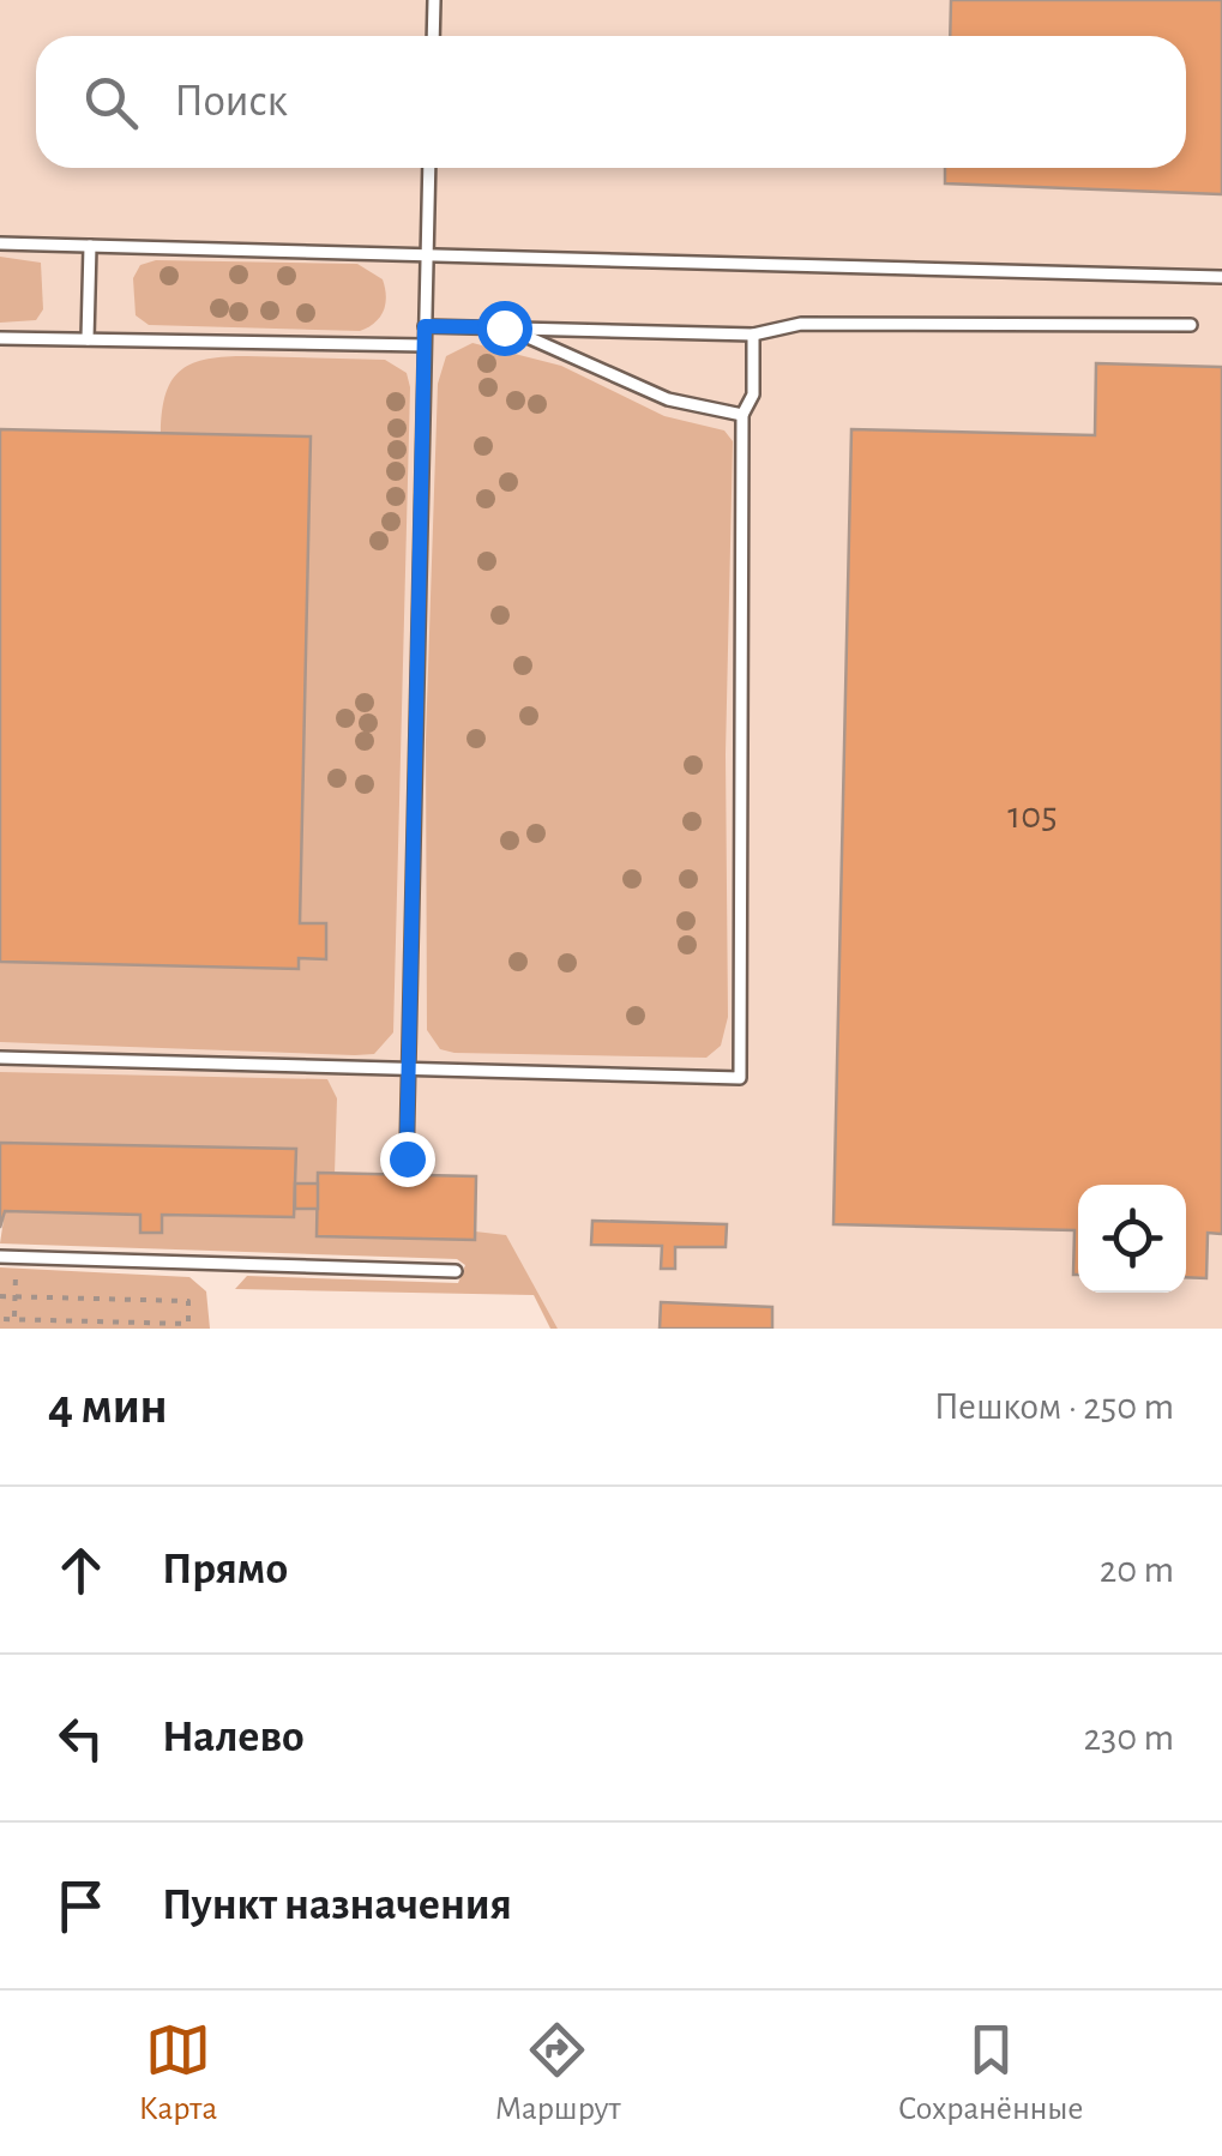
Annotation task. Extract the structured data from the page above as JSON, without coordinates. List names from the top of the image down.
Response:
{
  "house_numbers": ["105"],
  "page": {
    "search": "Поиск",
    "heading": ["4 мин", "Пешком · 250 m"],
    "list": [
      ["Прямо", "20 m"],
      ["Налево", "230 m"],
      "Пункт назначения"
    ],
    "nav": ["Карта", "Маршрут", "Сохранённые"]
  }
}
